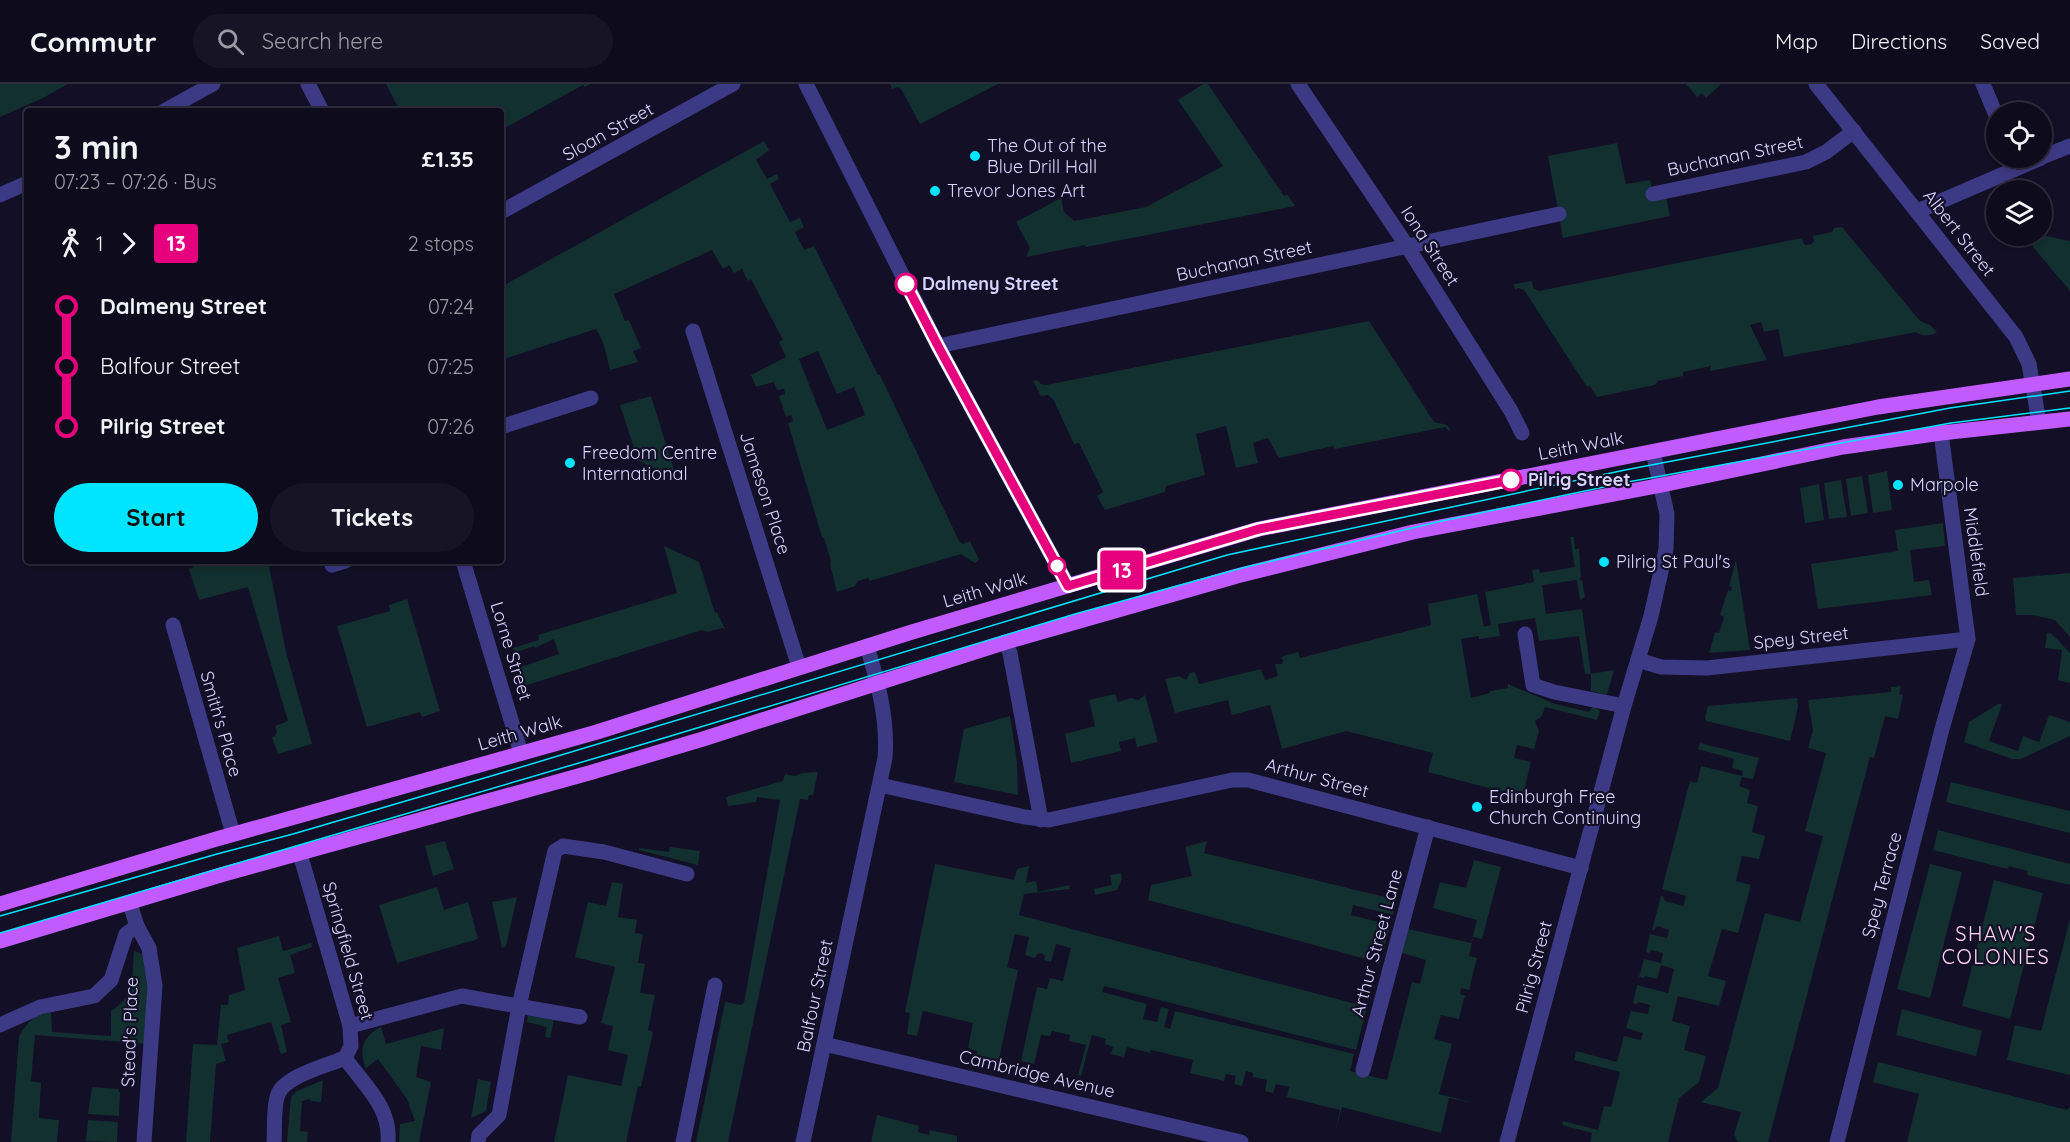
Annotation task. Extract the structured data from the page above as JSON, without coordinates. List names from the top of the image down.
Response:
{
  "streets": {
    "main road": ["Leith Walk"],
    "street": [
      "Sloan Street",
      "Buchanan Street",
      "Albert Street",
      "Iona Street",
      "Jameson Place",
      "Middlefield",
      "Spey Street",
      "Lorne Street",
      "Smith's Place",
      "Arthur Street",
      "Spey Terrace",
      "Arthur Street Lane",
      "Springfield Street",
      "Pilrig Street",
      "Balfour Street",
      "Stead's Place",
      "Cambridge Avenue"
    ]
  },
  "crossings": [
    ["Buchanan Street", "Albert Street"],
    ["Buchanan Street", "Iona Street"],
    ["Albert Street", "Leith Walk"],
    ["Leith Walk", "Jameson Place"],
    ["Leith Walk", "Lorne Street"],
    ["Leith Walk", "Smith's Place"],
    ["Leith Walk", "Pilrig Street"],
    ["Leith Walk", "Balfour Street"],
    ["Middlefield", "Spey Street"],
    ["Middlefield", "Spey Terrace"],
    ["Spey Street", "Spey Terrace"],
    ["Spey Street", "Pilrig Street"],
    ["Arthur Street", "Arthur Street Lane"],
    ["Arthur Street", "Pilrig Street"],
    ["Arthur Street", "Balfour Street"],
    ["Balfour Street", "Cambridge Avenue"]
  ],
  "districts": ["SHAW'S COLONIES"],
  "places": [
    "The Out of the Blue Drill Hall",
    "Trevor Jones Art",
    "Dalmeny Street",
    "Freedom Centre International",
    "Pilrig Street",
    "Marpole",
    "Pilrig St Paul's",
    "Edinburgh Free Church Continuing"
  ],
  "lines": ["bus line 13"],
  "page": {
    "header": "Commutr",
    "search": "Search here",
    "nav": ["Map", "Directions", "Saved"],
    "on_map": "13",
    "heading": ["3 min", "07:23 – 07:26 · Bus", "£1.35"],
    "legs": ["1", "13", "2 stops"],
    "list": [
      {
        "name": "Dalmeny Street",
        "value": "07:24"
      },
      {
        "name": "Balfour Street",
        "value": "07:25"
      },
      {
        "name": "Pilrig Street",
        "value": "07:26"
      }
    ],
    "buttons": ["Start", "Tickets"]
  }
}
